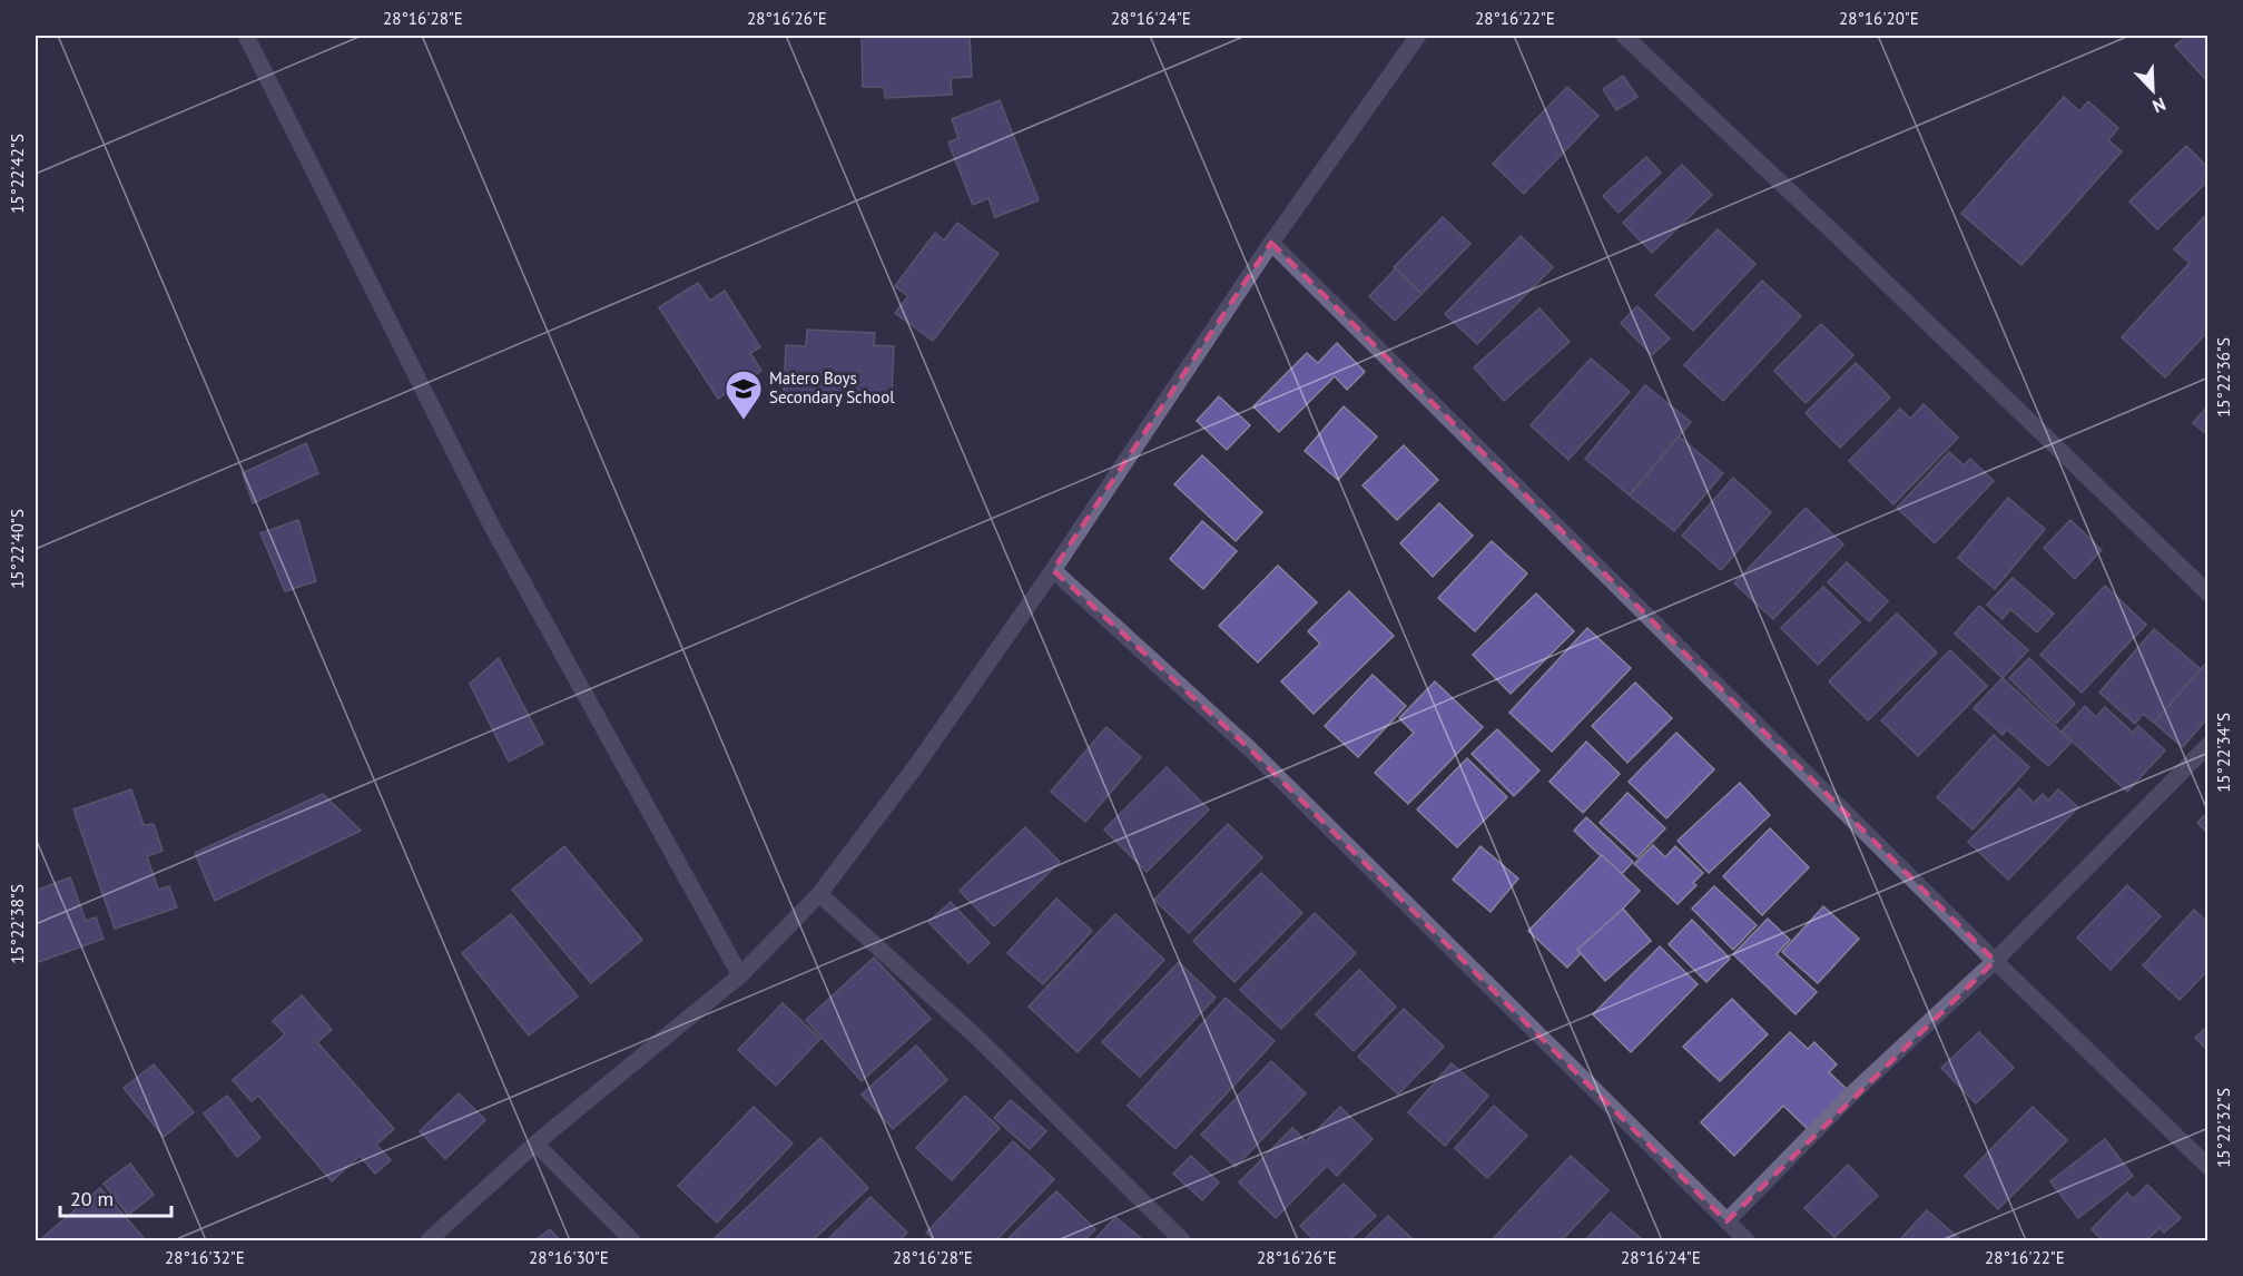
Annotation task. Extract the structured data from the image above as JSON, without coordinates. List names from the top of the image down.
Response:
{
  "places": {
    "school or university": ["Matero Boys Secondary School"]
  },
  "scale_bar": "20 m",
  "north": "bottom right",
  "coordinates": [
    "28°16'28\"E",
    "28°16'26\"E",
    "28°16'24\"E",
    "28°16'22\"E",
    "28°16'20\"E",
    "15°22'42\"S",
    "15°22'36\"S",
    "15°22'40\"S",
    "15°22'34\"S",
    "15°22'38\"S",
    "15°22'32\"S",
    "28°16'32\"E",
    "28°16'30\"E"
  ]
}
